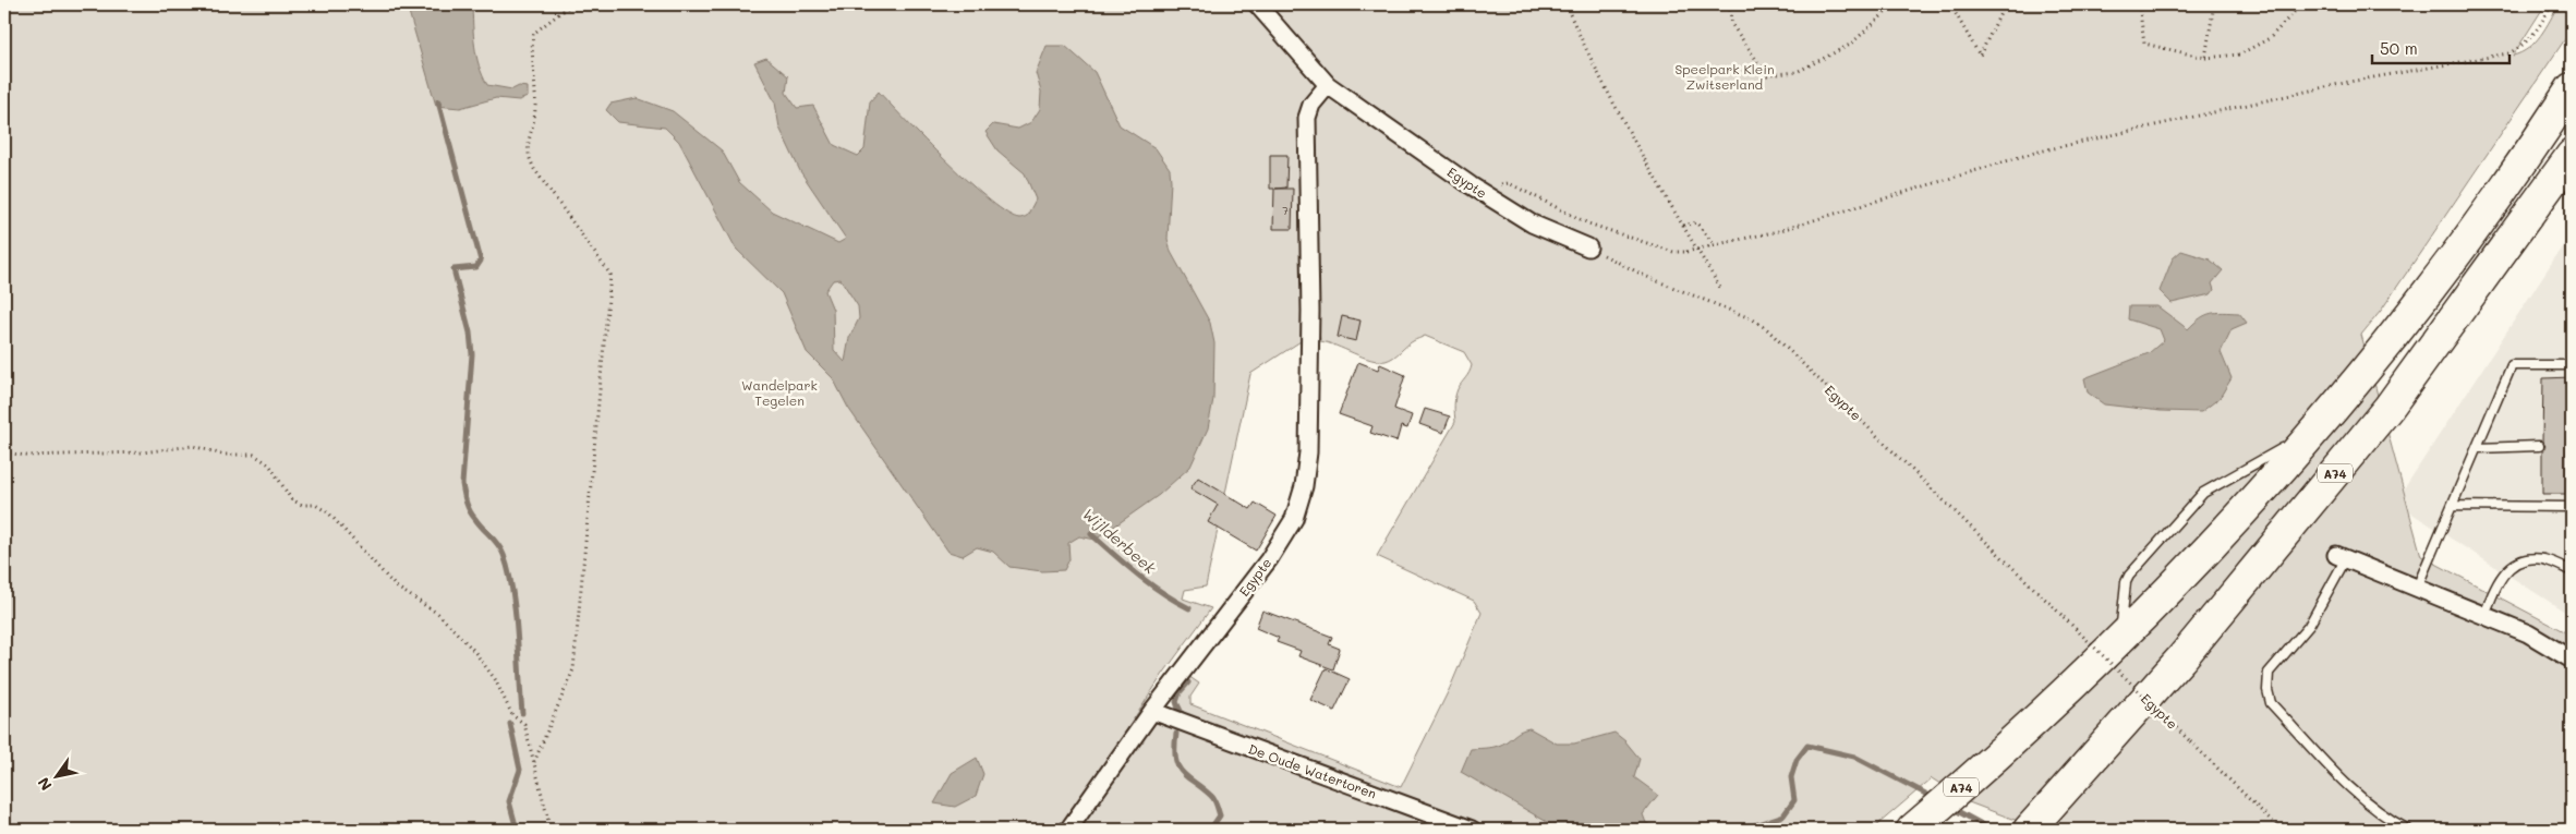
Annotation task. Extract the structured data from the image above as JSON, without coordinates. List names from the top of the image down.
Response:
{
  "streets": {
    "highway": ["A74"],
    "street": ["Egypte", "De Oude Watertoren"]
  },
  "crossings": [
    ["Egypte", "De Oude Watertoren"]
  ],
  "water": ["Wijlderbeek"],
  "parks": ["Speelpark Klein Zwitserland", "Wandelpark Tegelen"],
  "house_numbers": ["7"],
  "scale_bar": "50 m",
  "north": "bottom left"
}
